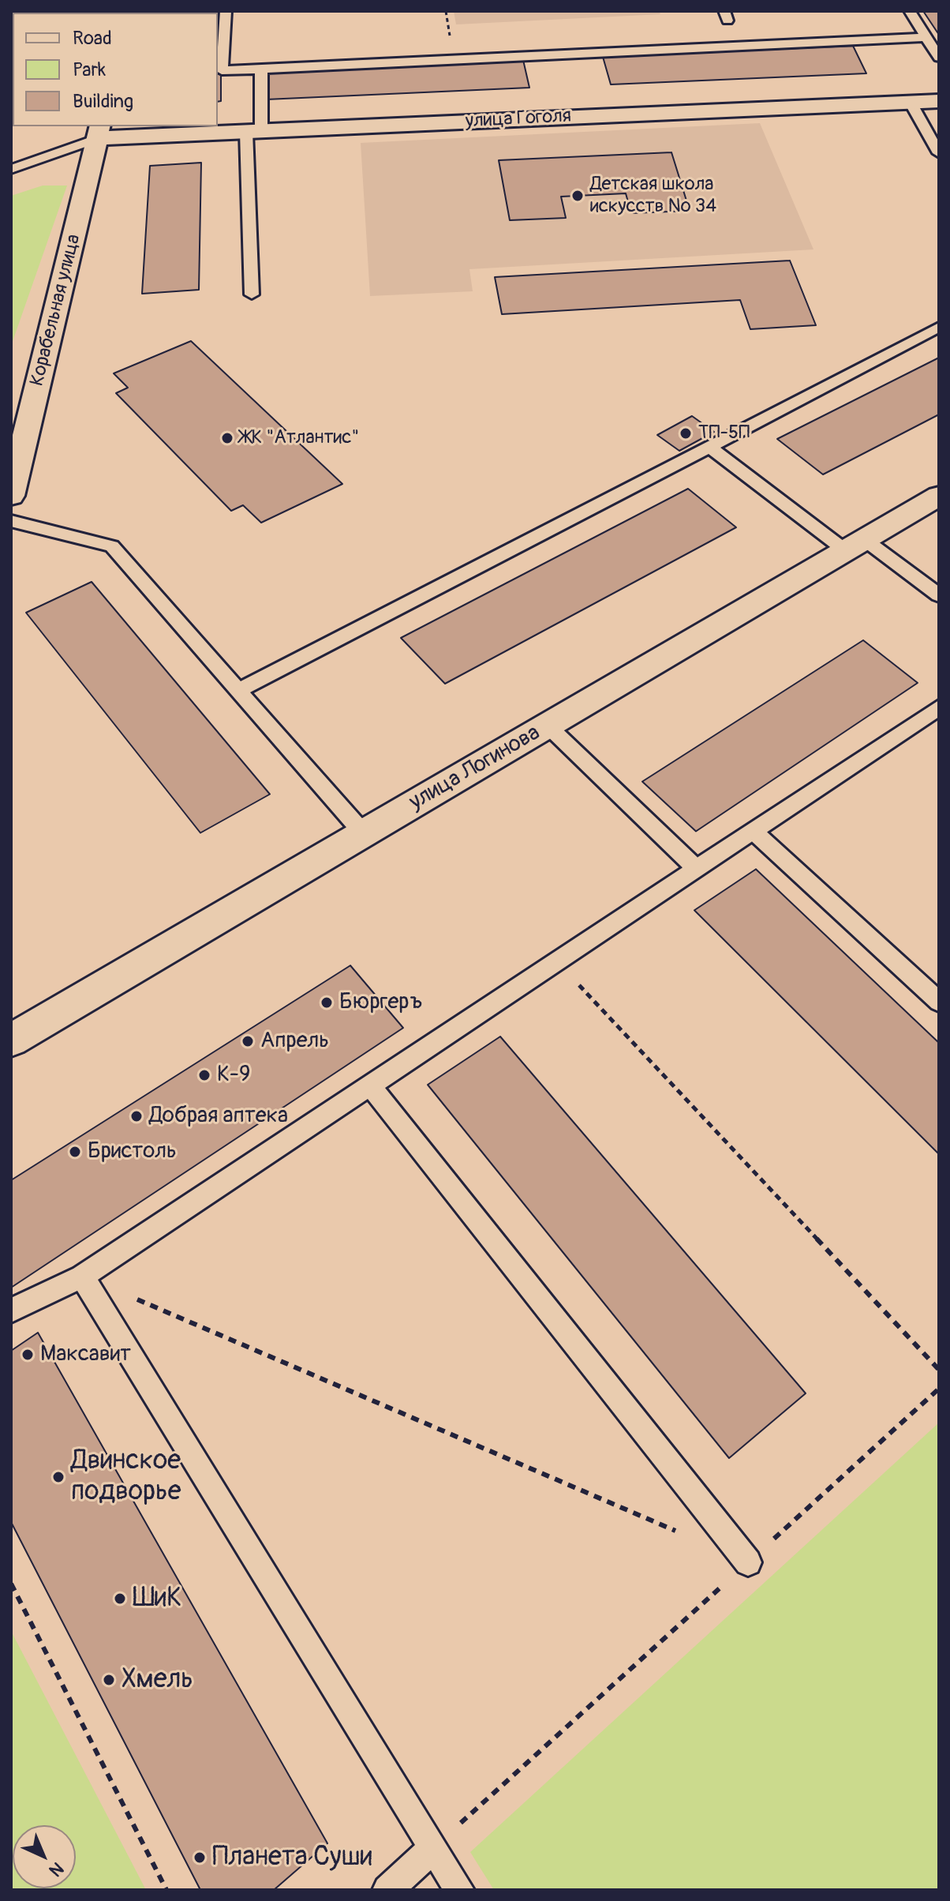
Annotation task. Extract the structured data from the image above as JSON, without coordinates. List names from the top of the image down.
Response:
{
  "streets": {
    "street": ["улица Гоголя", "Корабельная улица", "улица Логинова"]
  },
  "crossings": [
    ["улица Гоголя", "Корабельная улица"]
  ],
  "places": [
    "Детская школа искусств № 34",
    "ТП-5П",
    "ЖК \"Атлантис\"",
    "Бюргеръ",
    "Апрель",
    "К-9",
    "Добрая аптека",
    "Бристоль",
    "Максавит",
    "Двинское подворье",
    "ШиК",
    "Хмель",
    "Планета Суши"
  ],
  "legend": ["Road", "Park", "Building"],
  "north": "bottom right"
}
